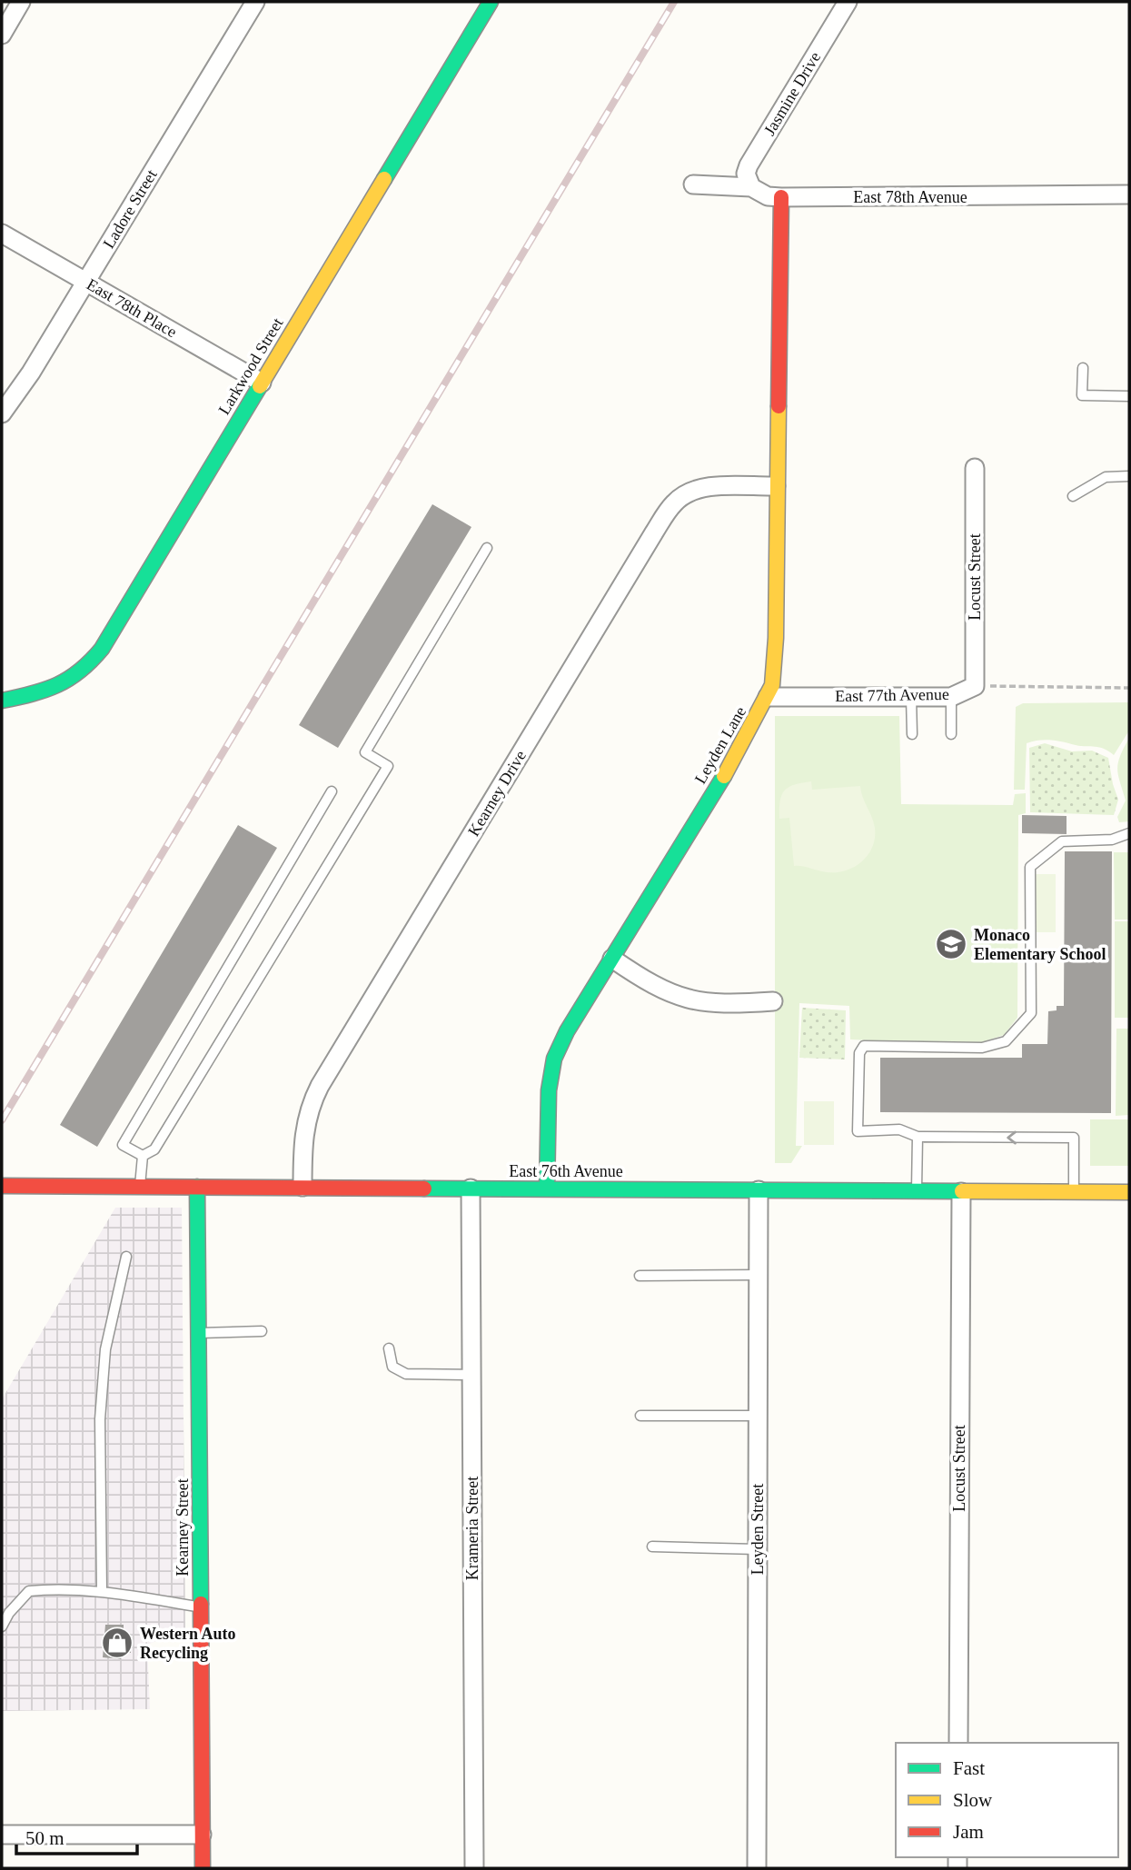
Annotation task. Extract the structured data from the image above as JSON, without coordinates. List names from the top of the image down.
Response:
{
  "streets": {
    "street": [
      "Jasmine Drive",
      "East 78th Avenue",
      "Ladore Street",
      "East 78th Place",
      "Larkwood Street",
      "Locust Street",
      "East 77th Avenue",
      "Leyden Lane",
      "Kearney Drive",
      "East 76th Avenue",
      "Kearney Street",
      "Krameria Street",
      "Leyden Street"
    ]
  },
  "crossings": [
    ["Jasmine Drive", "East 78th Avenue"],
    ["East 78th Avenue", "Leyden Lane"],
    ["Ladore Street", "East 78th Place"],
    ["East 78th Place", "Larkwood Street"],
    ["Locust Street", "East 77th Avenue"],
    ["Locust Street", "East 76th Avenue"],
    ["East 77th Avenue", "Leyden Lane"],
    ["Leyden Lane", "Kearney Drive"],
    ["Leyden Lane", "East 76th Avenue"],
    ["Kearney Drive", "East 76th Avenue"],
    ["East 76th Avenue", "Kearney Street"],
    ["East 76th Avenue", "Krameria Street"],
    ["East 76th Avenue", "Leyden Street"]
  ],
  "places": {
    "school or university": ["Monaco Elementary School"],
    "shop": ["Western Auto Recycling"]
  },
  "legend": ["Fast", "Slow", "Jam"],
  "scale_bar": "50 m"
}
